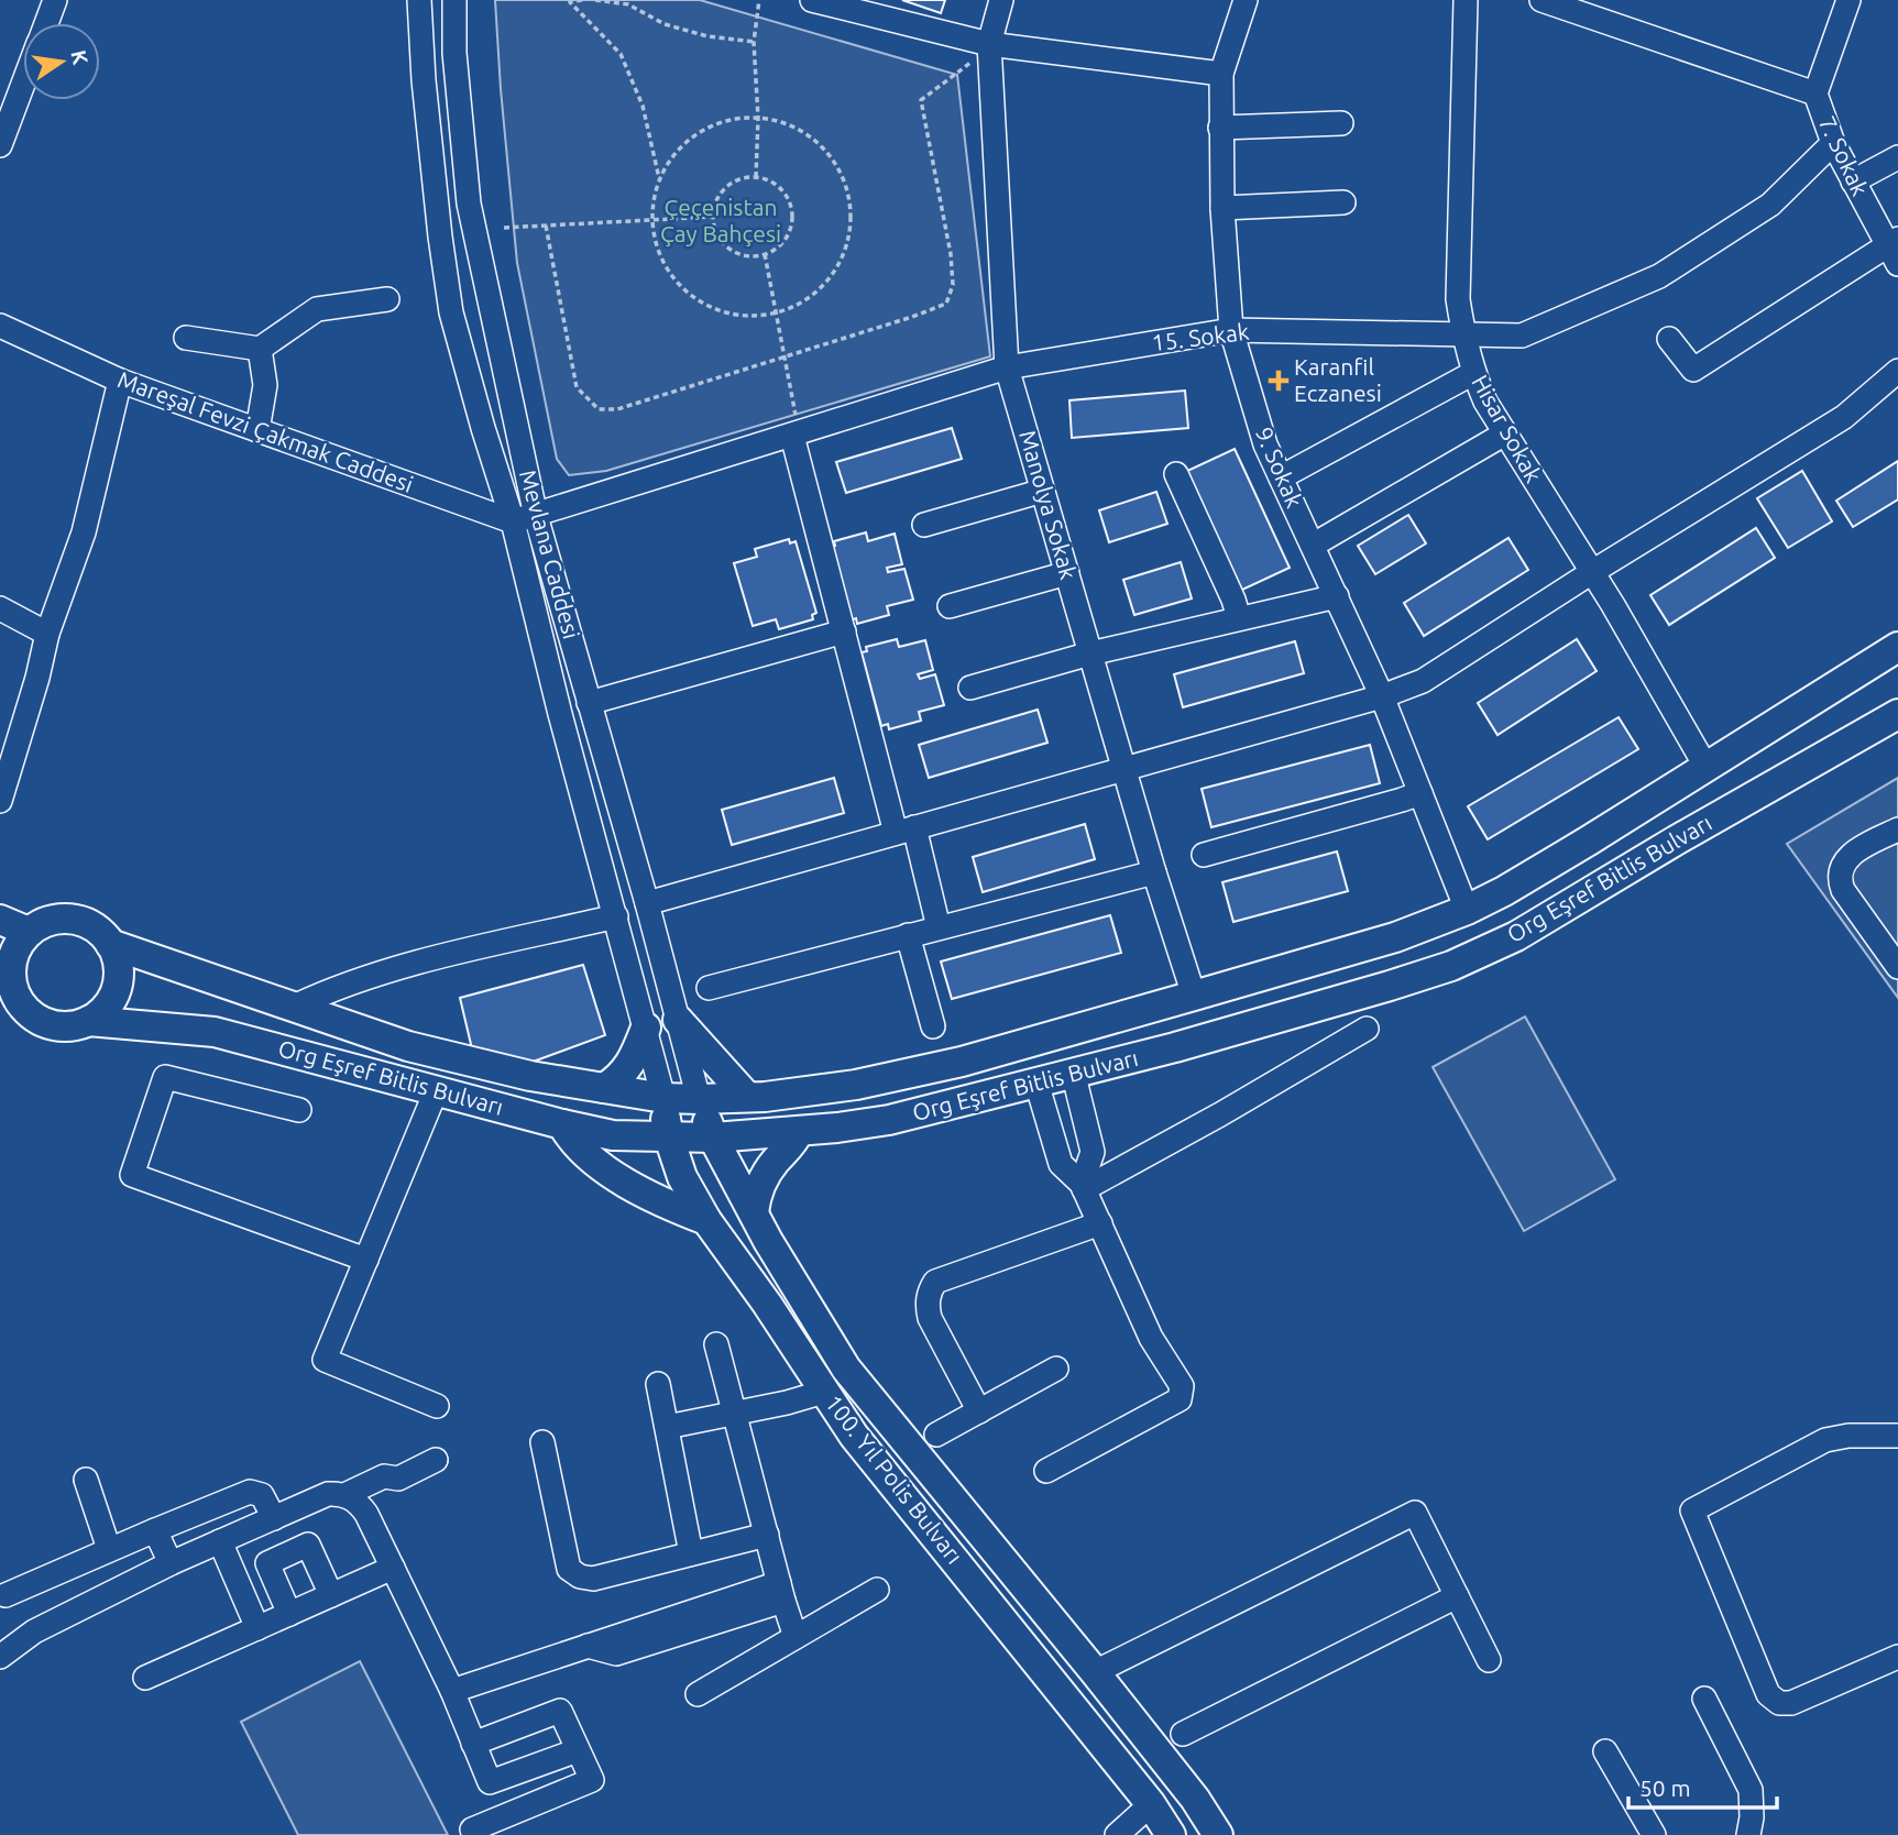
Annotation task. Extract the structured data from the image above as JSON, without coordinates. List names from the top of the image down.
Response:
{
  "streets": {
    "main road": ["Org Eşref Bitlis Bulvarı", "100. Yıl Polis Bulvarı"],
    "street": [
      "7. Sokak",
      "15. Sokak",
      "Hisar Sokak",
      "Mareşal Fevzi Çakmak Caddesi",
      "9. Sokak",
      "Manolya Sokak",
      "Mevlana Caddesi"
    ]
  },
  "crossings": [
    ["7. Sokak", "15. Sokak"],
    ["15. Sokak", "Hisar Sokak"],
    ["15. Sokak", "Mareşal Fevzi Çakmak Caddesi"],
    ["15. Sokak", "9. Sokak"],
    ["15. Sokak", "Manolya Sokak"],
    ["15. Sokak", "Mevlana Caddesi"],
    ["Mareşal Fevzi Çakmak Caddesi", "Mevlana Caddesi"],
    ["Mevlana Caddesi", "100. Yıl Polis Bulvarı"],
    ["Org Eşref Bitlis Bulvarı", "100. Yıl Polis Bulvarı"]
  ],
  "parks": ["Çeçenistan Çay Bahçesi"],
  "places": {
    "health": ["Karanfil Eczanesi"]
  },
  "scale_bar": "50 m",
  "north": "right"
}
